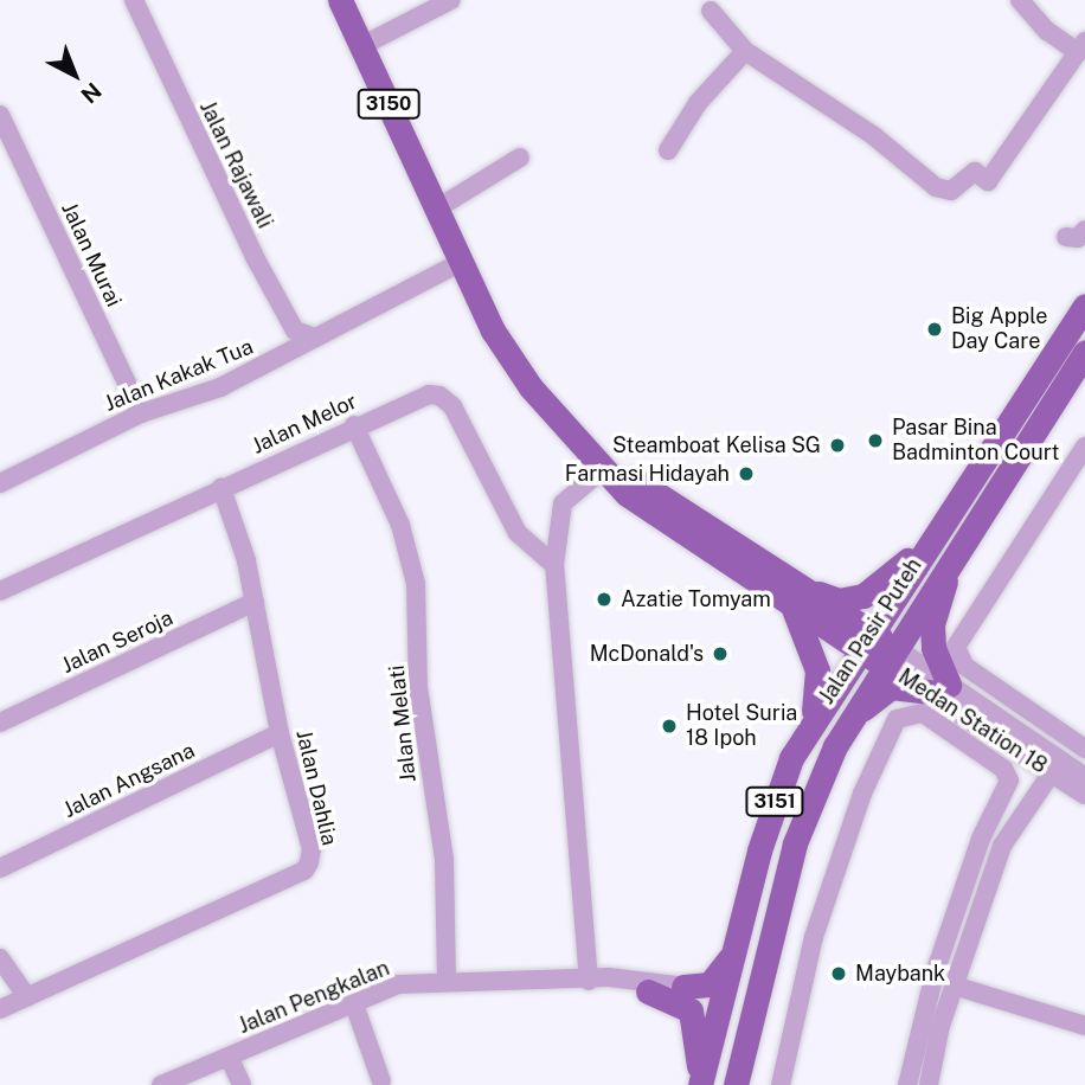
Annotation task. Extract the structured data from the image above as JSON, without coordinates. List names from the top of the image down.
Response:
{
  "streets": {
    "main road": [
      "3150",
      "Jalan Pasir Puteh",
      "Medan Station 18",
      "3151"
    ],
    "street": [
      "Jalan Rajawali",
      "Jalan Murai",
      "Jalan Kakak Tua",
      "Jalan Melor",
      "Jalan Seroja",
      "Jalan Melati",
      "Jalan Angsana",
      "Jalan Dahlia",
      "Jalan Pengkalan"
    ]
  },
  "crossings": [
    ["3150", "Jalan Kakak Tua"],
    ["3150", "Jalan Pasir Puteh"],
    ["3150", "Medan Station 18"],
    ["Jalan Rajawali", "Jalan Kakak Tua"],
    ["Jalan Murai", "Jalan Kakak Tua"],
    ["Jalan Melor", "Jalan Melati"],
    ["Jalan Melor", "Jalan Dahlia"],
    ["Jalan Pasir Puteh", "Medan Station 18"],
    ["Jalan Pasir Puteh", "Jalan Pengkalan"],
    ["Jalan Seroja", "Jalan Dahlia"],
    ["Jalan Melati", "Jalan Pengkalan"],
    ["Jalan Angsana", "Jalan Dahlia"]
  ],
  "places": [
    "Big Apple Day Care",
    "Pasar Bina Badminton Court",
    "Steamboat Kelisa SG",
    "Farmasi Hidayah",
    "Azatie Tomyam",
    "McDonald's",
    "Hotel Suria 18 Ipoh",
    "Maybank"
  ],
  "north": "bottom right"
}
